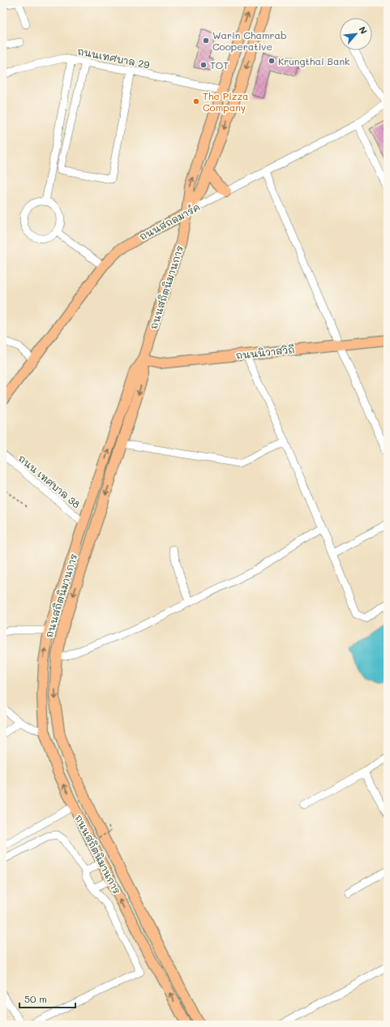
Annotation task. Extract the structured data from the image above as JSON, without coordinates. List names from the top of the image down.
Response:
{
  "streets": {
    "main road": ["ถนนสถลมาร์ค", "ถนนสถิตนิมานการ", "ถนนนิวาสวิถี"],
    "street": ["ถนนเทศบาล 29", "ถนน เทศบาล 38"]
  },
  "crossings": [
    ["ถนนเทศบาล 29", "ถนนสถิตนิมานการ"],
    ["ถนนสถลมาร์ค", "ถนนสถิตนิมานการ"],
    ["ถนนสถิตนิมานการ", "ถนนนิวาสวิถี"],
    ["ถนนสถิตนิมานการ", "ถนน เทศบาล 38"]
  ],
  "places": [
    "Warin Chamrab Cooperative",
    "Krungthai Bank",
    "TOT",
    "The Pizza Company"
  ],
  "scale_bar": "50 m",
  "north": "top right"
}
